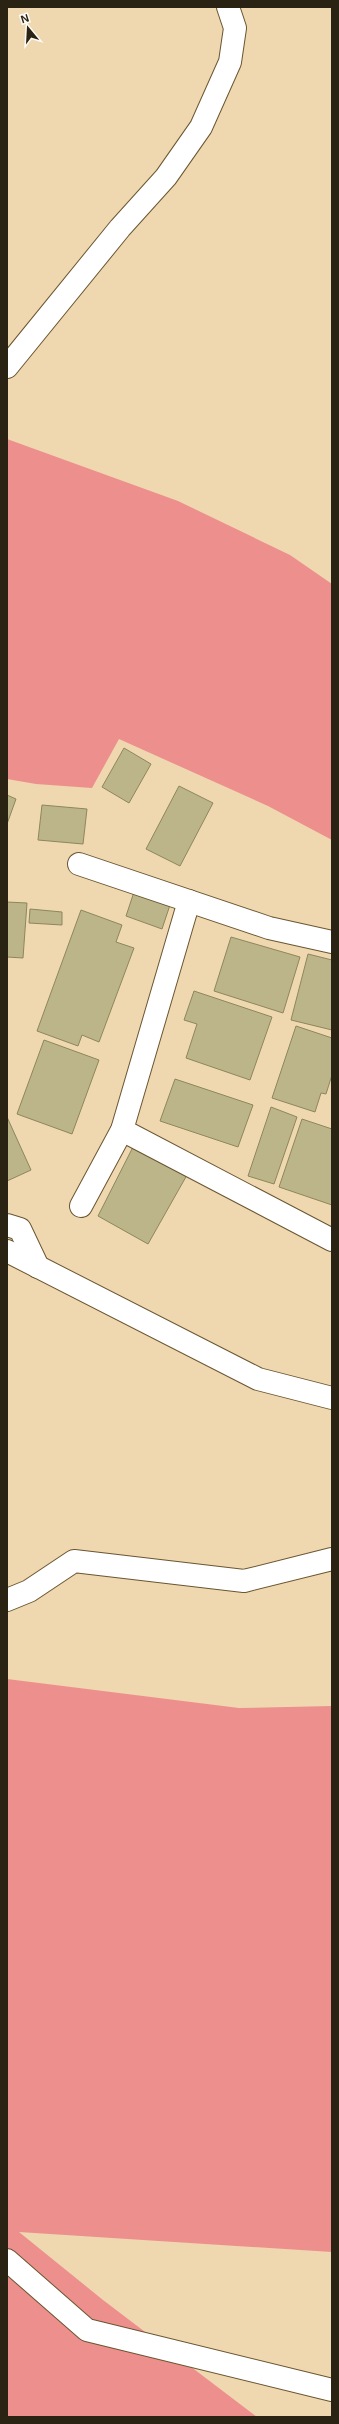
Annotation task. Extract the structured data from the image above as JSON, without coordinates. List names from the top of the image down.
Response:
{
  "north": "top"
}
